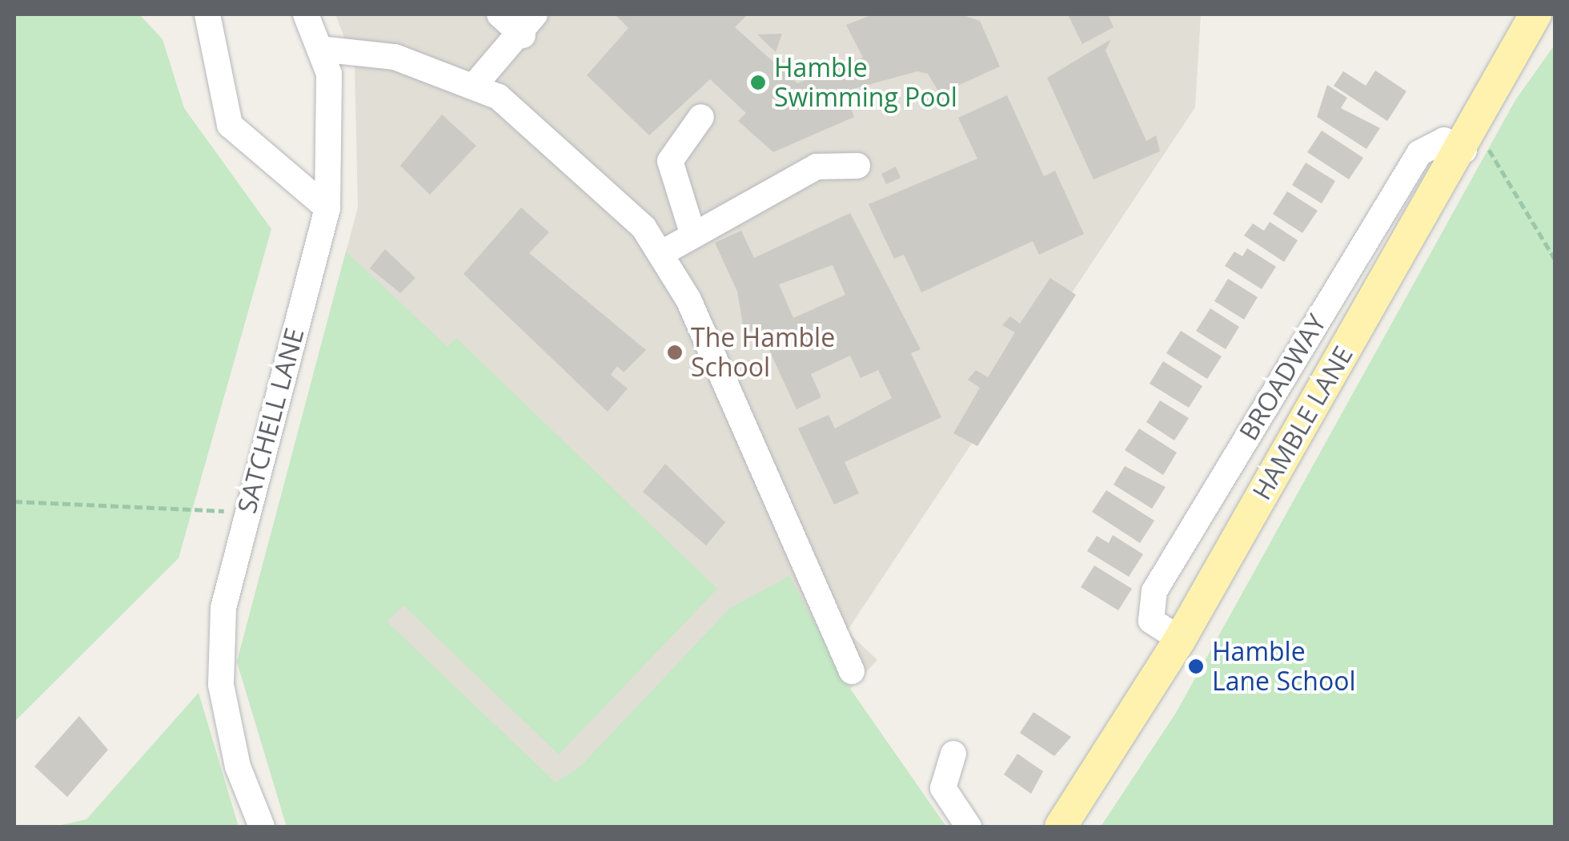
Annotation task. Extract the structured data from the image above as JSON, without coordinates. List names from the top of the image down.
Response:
{
  "streets": {
    "main road": ["HAMBLE LANE"],
    "street": ["BROADWAY", "SATCHELL LANE"]
  },
  "crossings": [
    ["BROADWAY", "HAMBLE LANE"]
  ],
  "places": ["Hamble Swimming Pool", "The Hamble School", "Hamble Lane School"]
}
